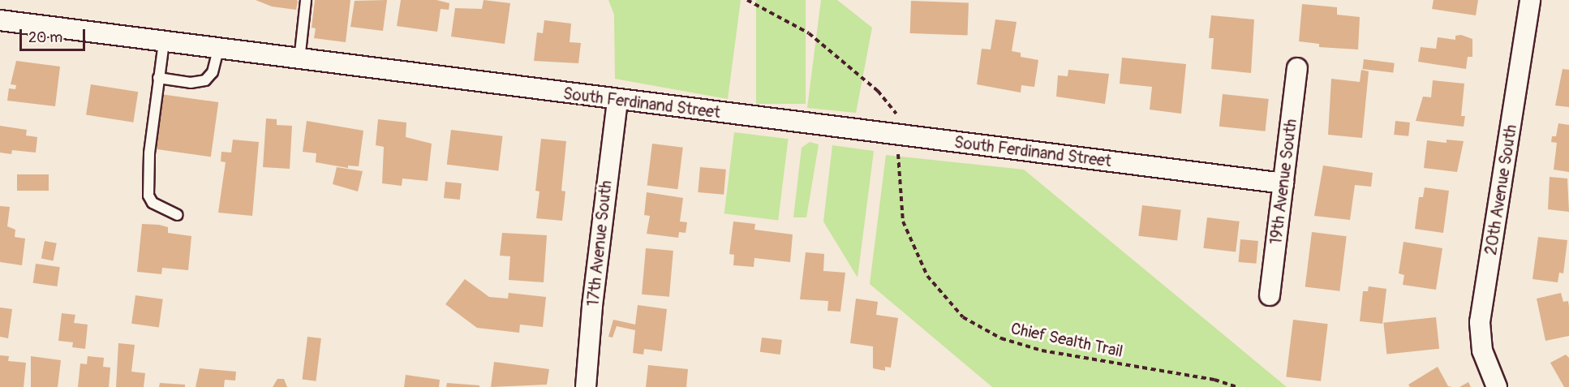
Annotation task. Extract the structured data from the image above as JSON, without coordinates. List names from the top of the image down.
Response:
{
  "streets": {
    "street": [
      "South Ferdinand Street",
      "19th Avenue South",
      "20th Avenue South",
      "17th Avenue South"
    ],
    "path": ["Chief Sealth Trail"]
  },
  "crossings": [
    ["South Ferdinand Street", "19th Avenue South"],
    ["South Ferdinand Street", "17th Avenue South"]
  ],
  "scale_bar": "20 m"
}
